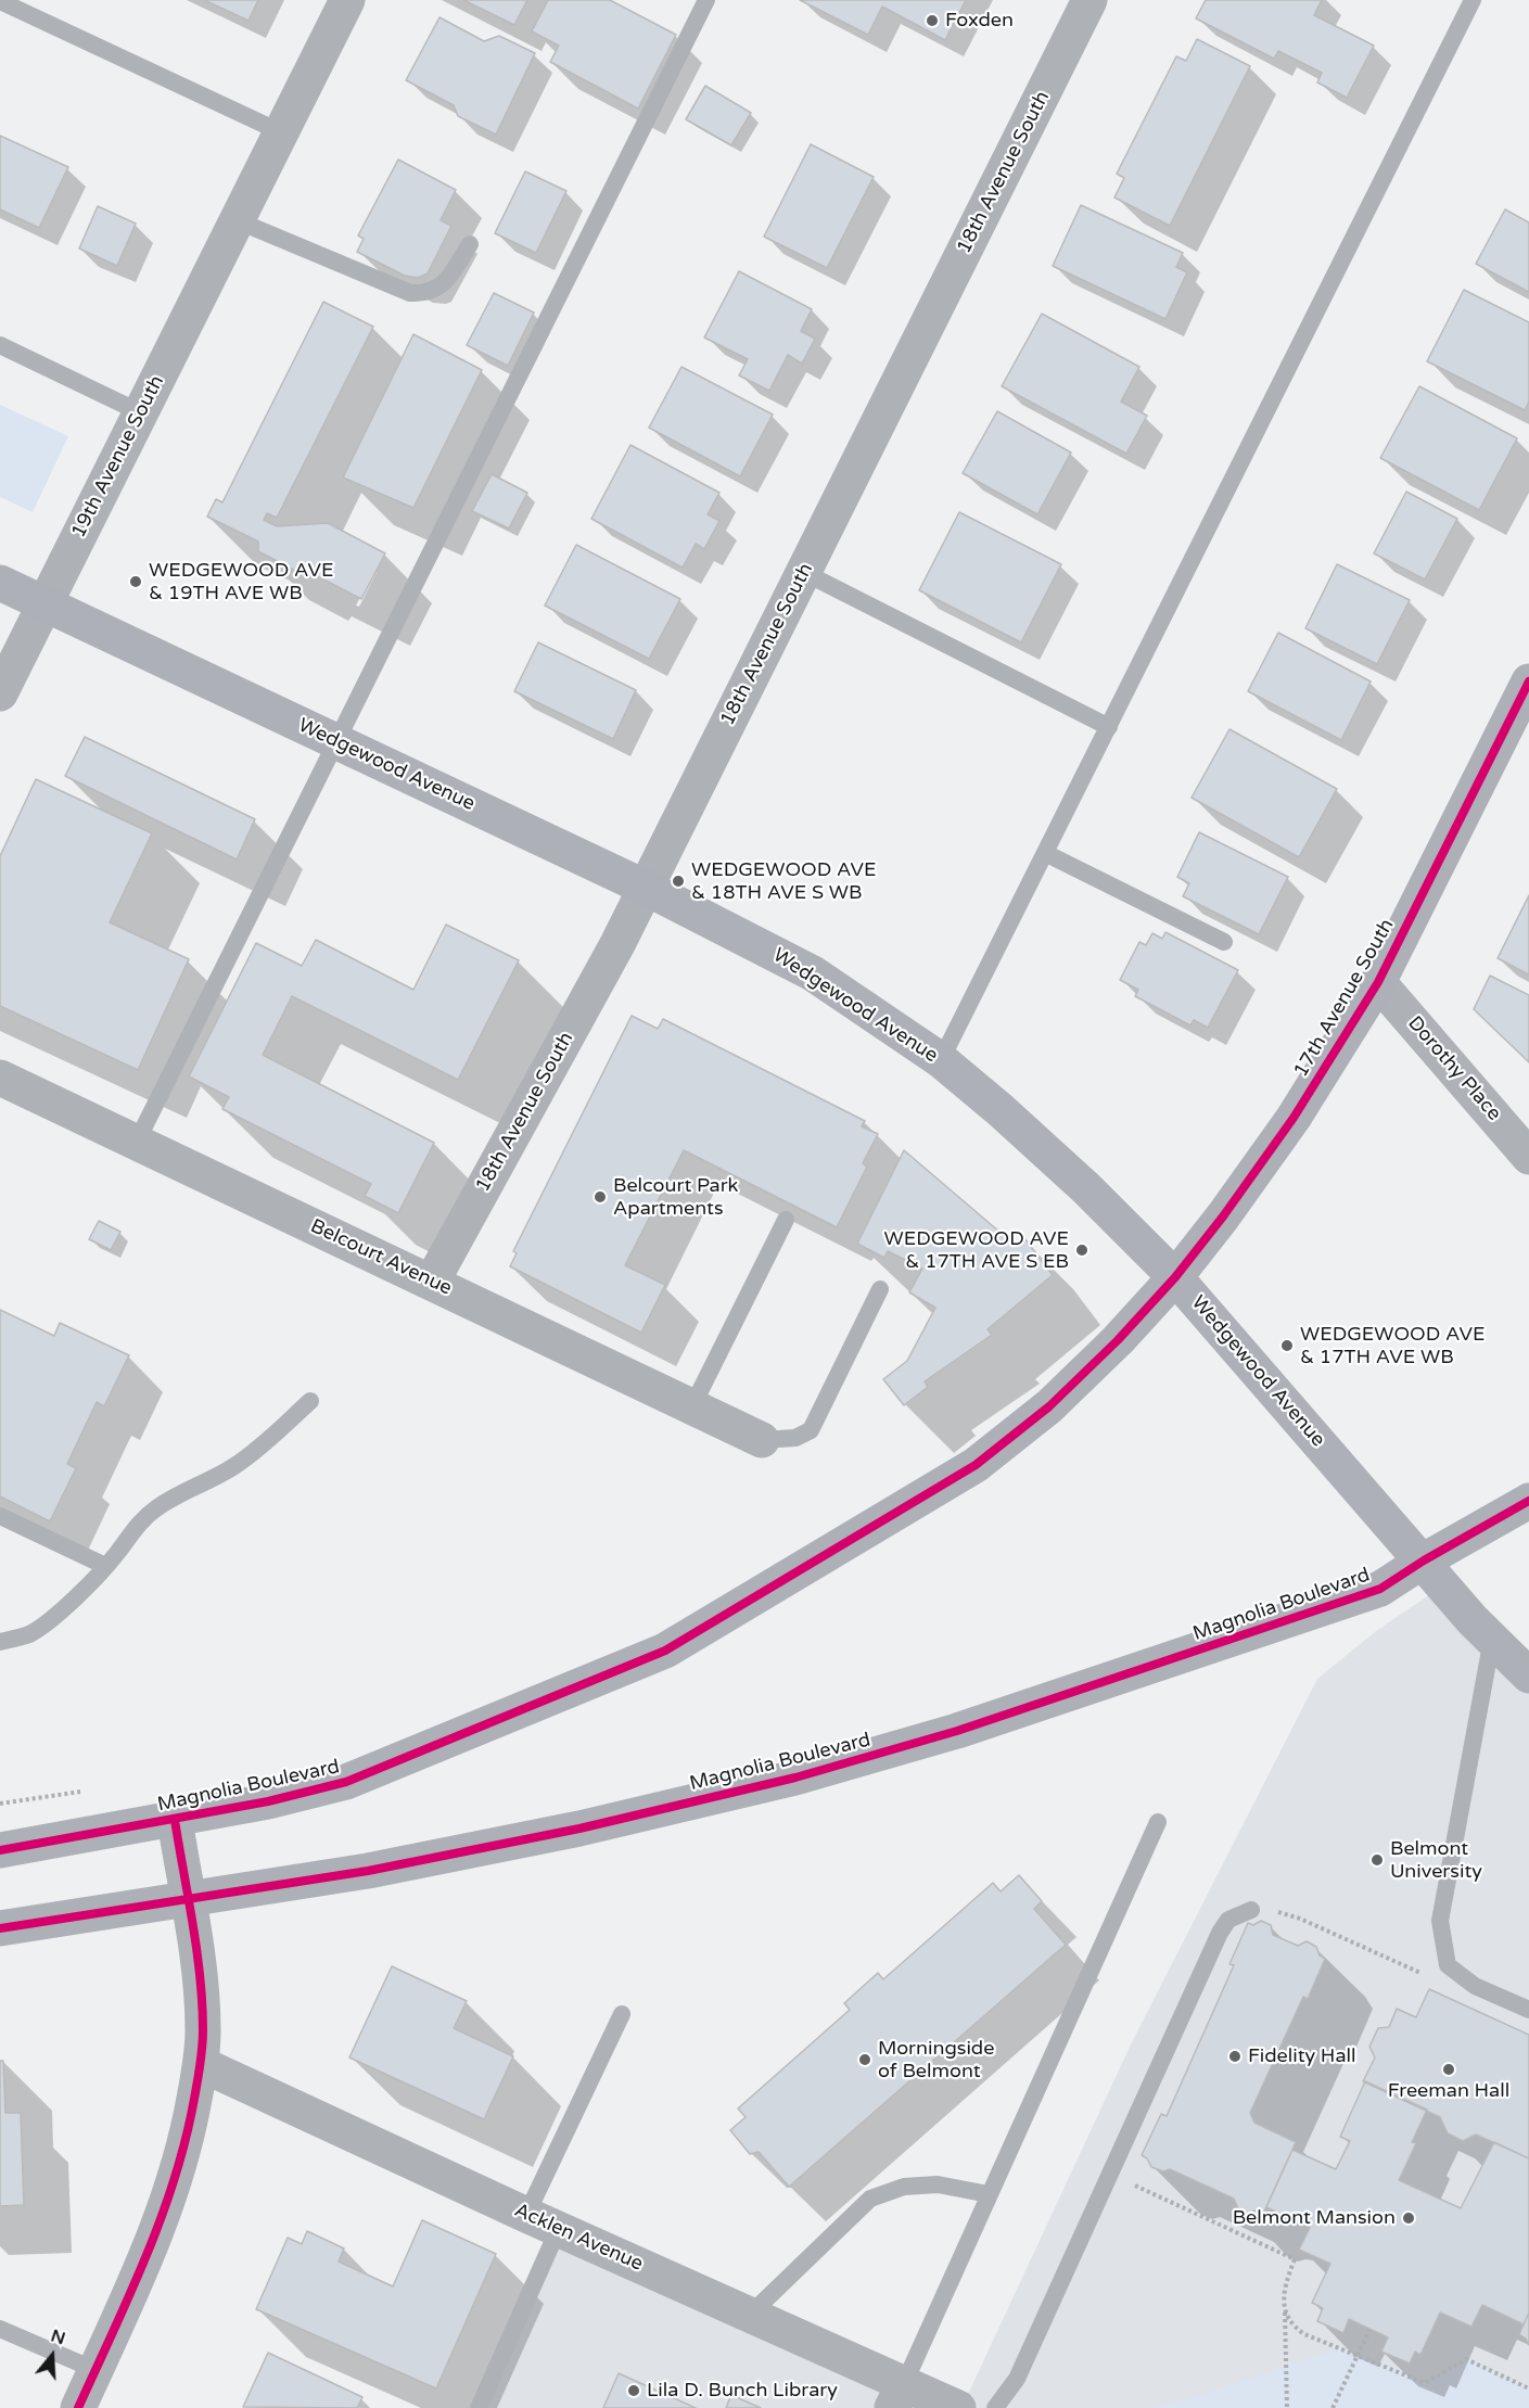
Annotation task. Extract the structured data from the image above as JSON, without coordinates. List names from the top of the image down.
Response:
{
  "streets": {
    "main road": ["Wedgewood Avenue", "17th Avenue South", "Magnolia Boulevard"],
    "street": [
      "18th Avenue South",
      "19th Avenue South",
      "Dorothy Place",
      "Belcourt Avenue",
      "Acklen Avenue"
    ]
  },
  "crossings": [
    ["18th Avenue South", "Wedgewood Avenue"],
    ["18th Avenue South", "Belcourt Avenue"],
    ["19th Avenue South", "Wedgewood Avenue"],
    ["Wedgewood Avenue", "17th Avenue South"],
    ["Wedgewood Avenue", "Magnolia Boulevard"],
    ["17th Avenue South", "Dorothy Place"],
    ["17th Avenue South", "Magnolia Boulevard"]
  ],
  "places": [
    "Foxden",
    "WEDGEWOOD AVE & 19TH AVE WB",
    "WEDGEWOOD AVE & 18TH AVE S WB",
    "Belcourt Park Apartments",
    "WEDGEWOOD AVE & 17TH AVE S EB",
    "WEDGEWOOD AVE & 17TH AVE WB",
    "Belmont University",
    "Fidelity Hall",
    "Morningside of Belmont",
    "Freeman Hall",
    "Belmont Mansion",
    "Lila D. Bunch Library"
  ],
  "north": "top"
}
